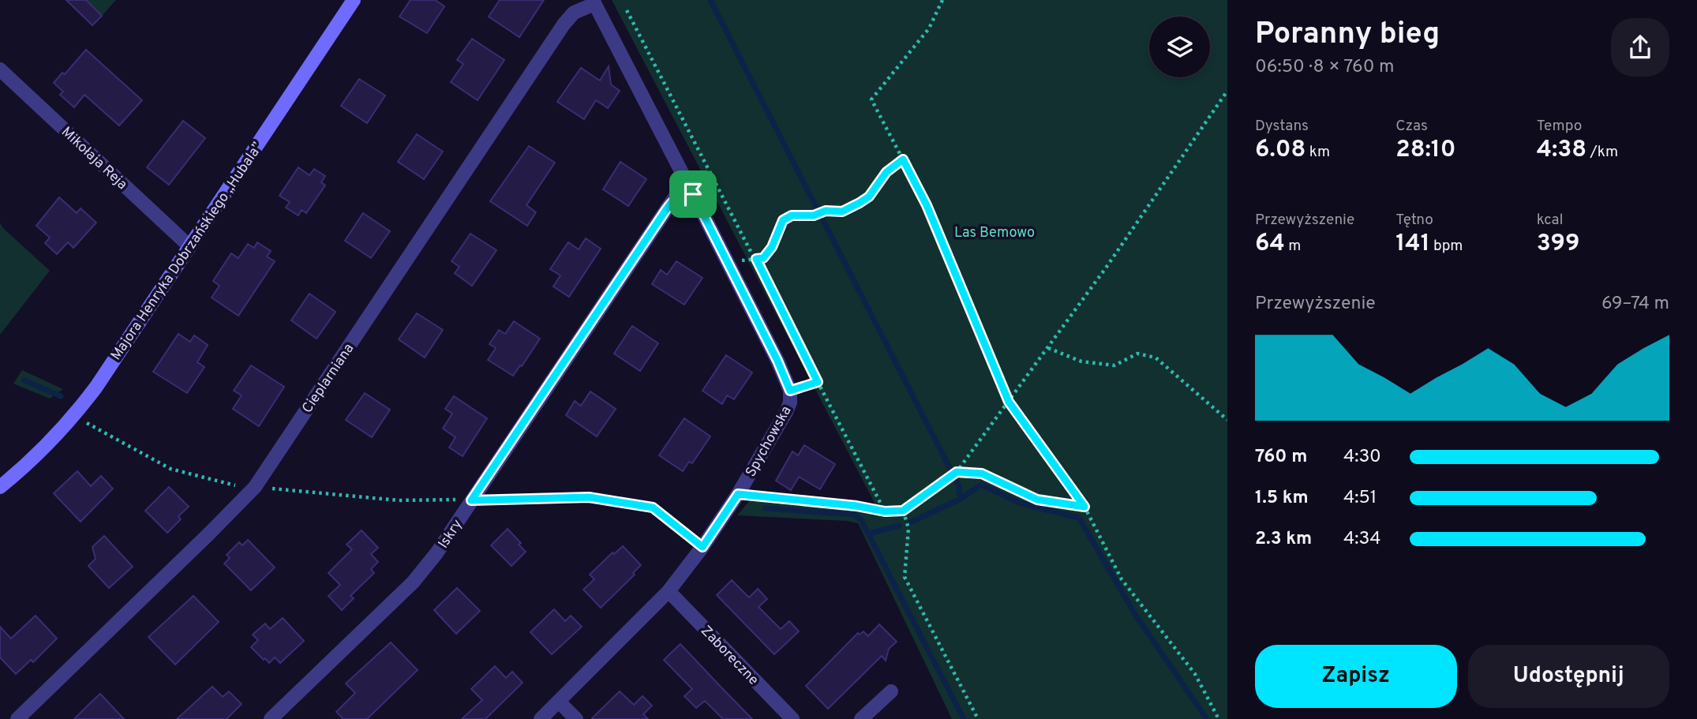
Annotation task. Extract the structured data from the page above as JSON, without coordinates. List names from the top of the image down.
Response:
{
  "streets": {
    "street": [
      "Mikołaja Reja",
      "Majora Henryka Dobrzańskiego „Hubala”",
      "Cieplarniana",
      "Spychowska",
      "Iskry",
      "Zaboreczne"
    ]
  },
  "crossings": [
    ["Mikołaja Reja", "Majora Henryka Dobrzańskiego „Hubala”"],
    ["Cieplarniana", "Spychowska"],
    ["Spychowska", "Iskry"],
    ["Spychowska", "Zaboreczne"]
  ],
  "parks": ["Las Bemowo"],
  "page": {
    "heading": ["Poranny bieg", "06:50 · 8 × 760 m"],
    "stats": [
      ["Dystans", "6.08 km"],
      ["Czas", "28:10"],
      ["Tempo", "4:38 /km"],
      ["Przewyższenie", "64 m"],
      ["Tętno", "141 bpm"],
      ["kcal", "399"]
    ],
    "chart": ["Przewyższenie", "69–74 m"],
    "list": [
      {
        "name": "760 m",
        "note": "4:30"
      },
      {
        "name": "1.5 km",
        "note": "4:51"
      },
      {
        "name": "2.3 km",
        "note": "4:34"
      }
    ],
    "buttons": ["Zapisz", "Udostępnij"]
  }
}
